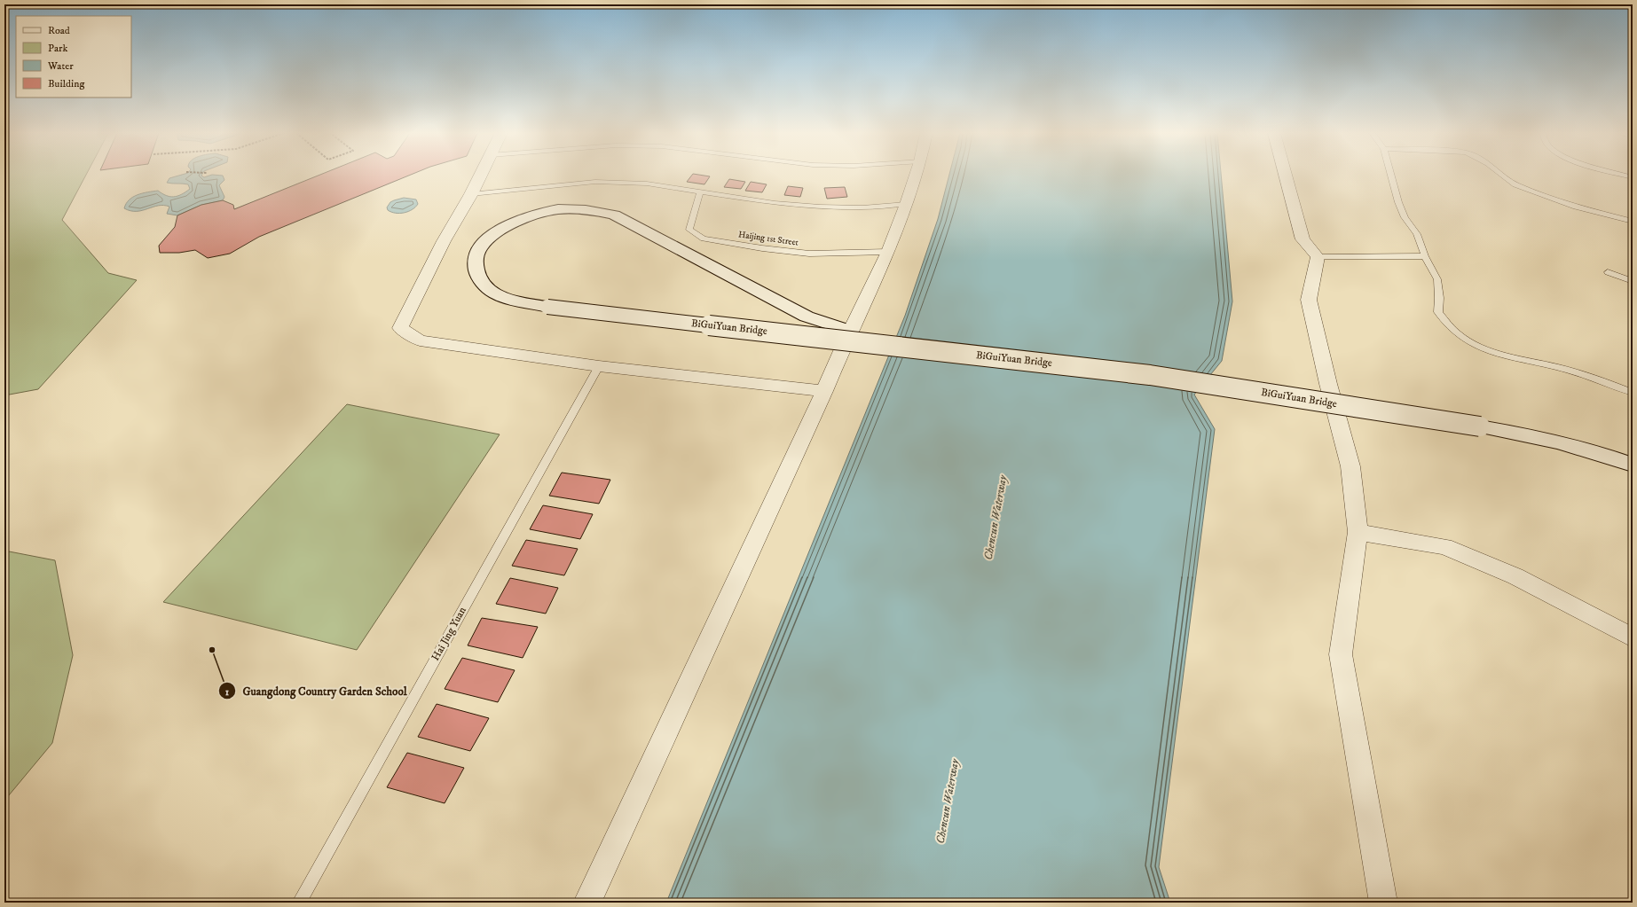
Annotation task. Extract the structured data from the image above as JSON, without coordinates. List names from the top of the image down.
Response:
{
  "streets": {
    "main road": ["BiGuiYuan Bridge"],
    "lane": ["Haijing 1st Street", "Hai Jing Yuan"]
  },
  "water": ["Chencun Waterway"],
  "places": ["Guangdong Country Garden School"],
  "legend": [
    "Road",
    "Park",
    "Water",
    "Building"
  ]
}
